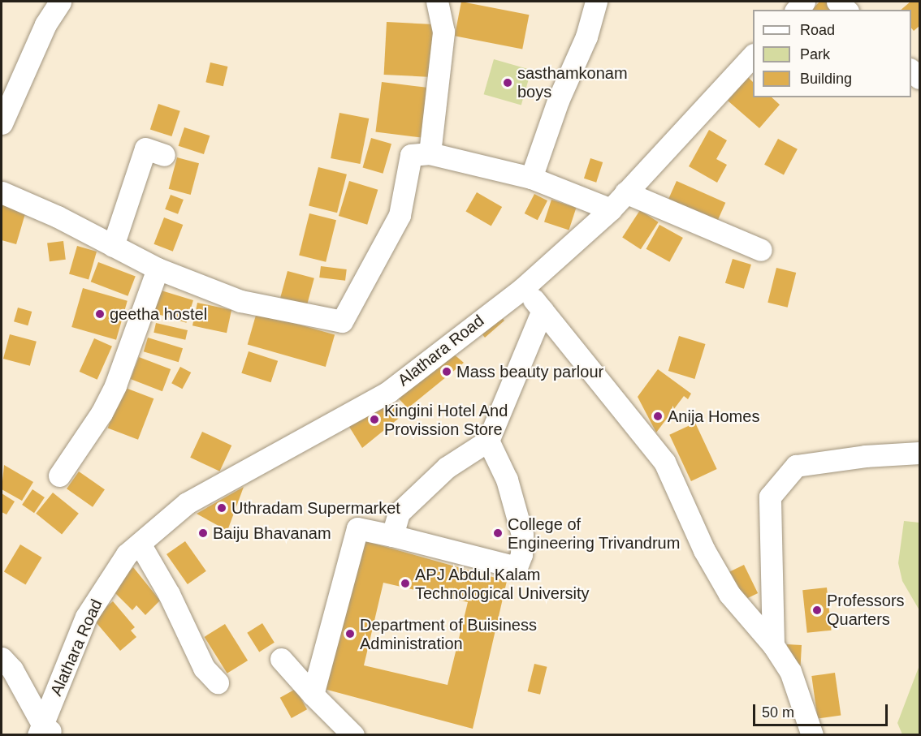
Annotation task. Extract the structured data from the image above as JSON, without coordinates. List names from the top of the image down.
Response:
{
  "streets": {
    "street": ["Alathara Road"]
  },
  "places": [
    "sasthamkonam boys",
    "geetha hostel",
    "Mass beauty parlour",
    "Anija Homes",
    "Kingini Hotel And Provission Store",
    "Uthradam Supermarket",
    "Baiju Bhavanam",
    "College of Engineering Trivandrum",
    "APJ Abdul Kalam Technological University",
    "Professors Quarters",
    "Department of Buisiness Administration"
  ],
  "legend": ["Road", "Park", "Building"],
  "scale_bar": "50 m"
}
